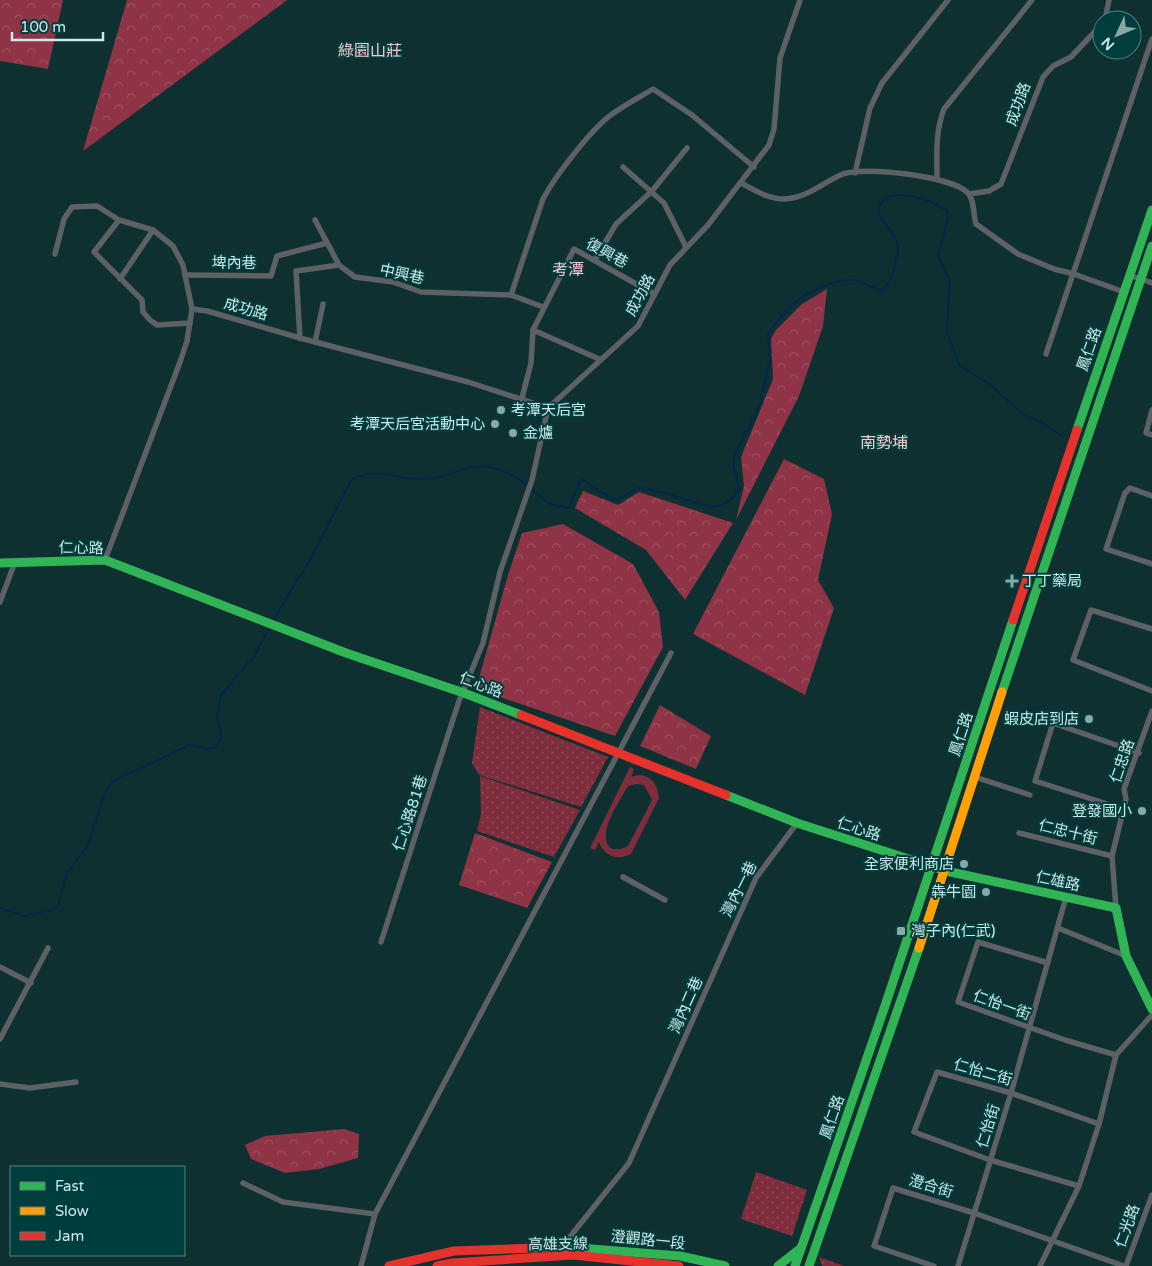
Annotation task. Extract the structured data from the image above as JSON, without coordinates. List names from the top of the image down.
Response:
{
  "streets": {
    "main road": [
      "鳳仁路",
      "仁心路",
      "仁雄路",
      "澄觀路一段",
      "高雄支線"
    ],
    "street": [
      "成功路",
      "復興巷",
      "埤內巷",
      "中興巷",
      "仁忠路",
      "仁心路81巷",
      "仁忠十街",
      "灣內一巷",
      "灣內二巷",
      "仁怡一街",
      "仁怡二街",
      "仁怡街",
      "澄合街",
      "仁光路"
    ]
  },
  "crossings": [
    ["成功路", "復興巷"],
    ["復興巷", "中興巷"],
    ["埤內巷", "中興巷"],
    ["鳳仁路", "仁心路"],
    ["鳳仁路", "仁雄路"],
    ["仁心路", "仁心路81巷"],
    ["仁心路", "仁雄路"],
    ["仁心路", "灣內一巷"],
    ["仁忠路", "仁忠十街"],
    ["仁忠路", "仁雄路"],
    ["仁雄路", "仁怡街"],
    ["灣內一巷", "灣內二巷"],
    ["灣內二巷", "澄觀路一段"],
    ["仁怡一街", "仁怡街"],
    ["仁怡二街", "仁怡街"],
    ["仁怡街", "澄合街"],
    ["澄合街", "仁光路"]
  ],
  "districts": ["綠園山莊", "考潭", "南勢埔"],
  "places": {
    "other": [
      "考潭天后宮",
      "考潭天后宮活動中心",
      "金爐",
      "蝦皮店到店",
      "登發國小",
      "全家便利商店",
      "犇牛園"
    ],
    "health": ["丁丁藥局"],
    "transit": ["灣子內(仁武)"]
  },
  "legend": ["Fast", "Slow", "Jam"],
  "scale_bar": "100 m",
  "north": "bottom left"
}
